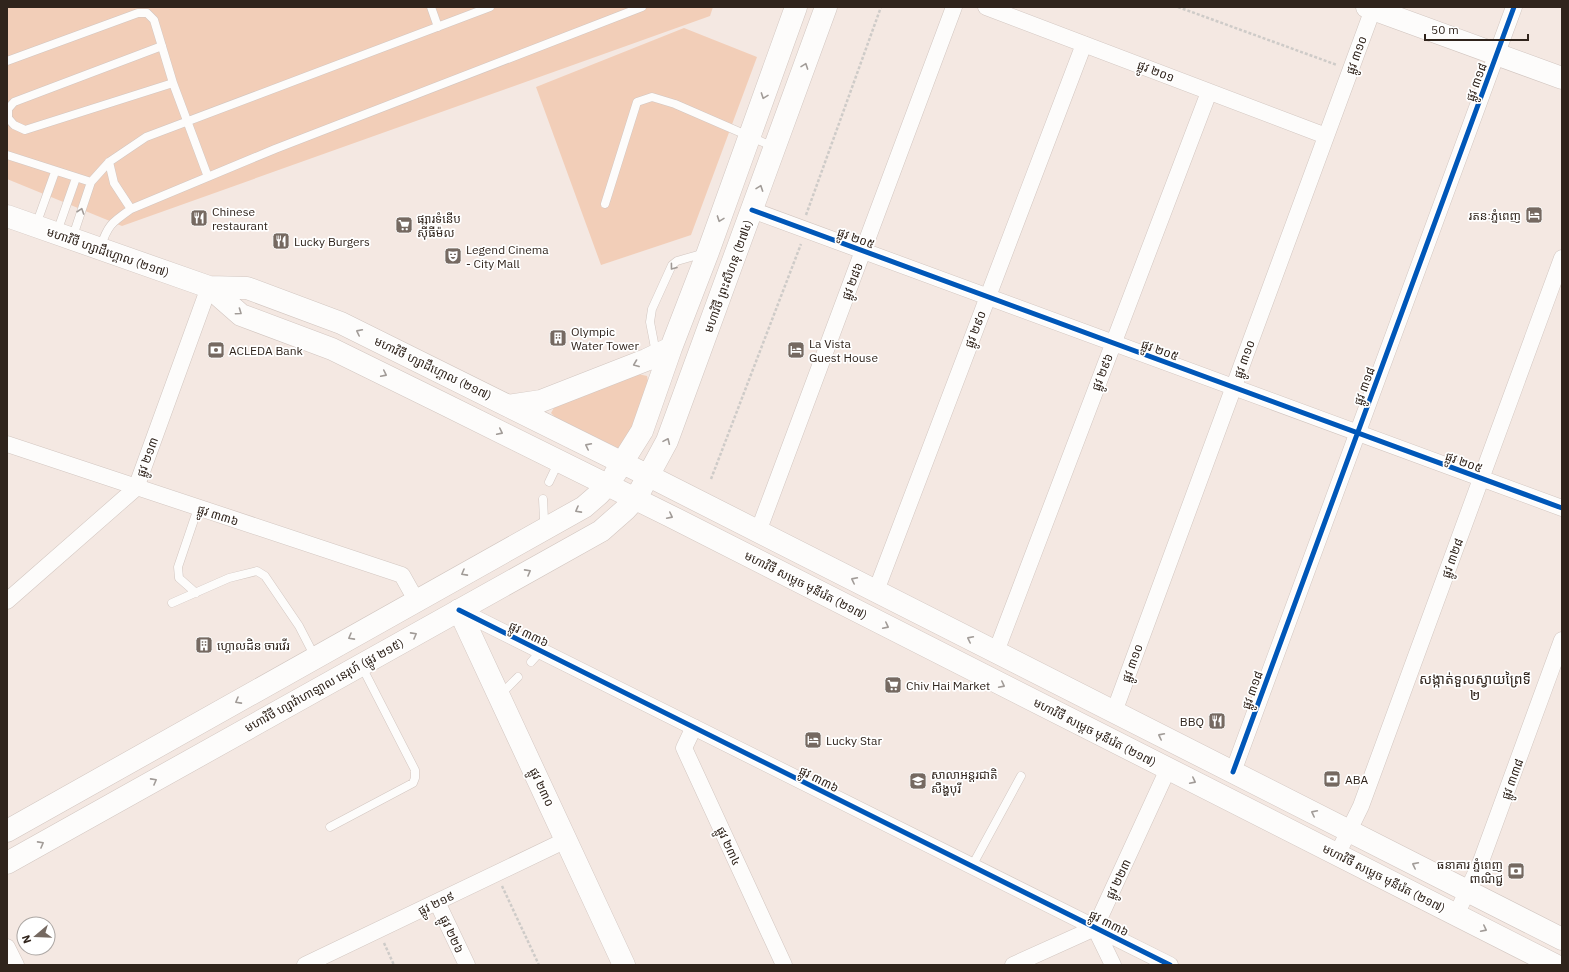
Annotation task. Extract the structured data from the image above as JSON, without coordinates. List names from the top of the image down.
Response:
{
  "streets": {
    "main road": [
      "មហាវិថី ហ្សាដឹហ្គោល (២១៧)",
      "មហាវិថី ព្រះសីហនុ (២៧៤)",
      "មហាវិថី សម្តេច មុនីរ៉េត (២១៧)",
      "មហាវិថី ហ្សាវ៉ាហាឡាល នេរុហ៍ (ផ្លូវ ២១៥)",
      "ផ្លូវ ២៣០"
    ],
    "street": [
      "ផ្លូវ ៣១០",
      "ផ្លូវ ២០១",
      "ផ្លូវ ៣១៨",
      "ផ្លូវ ២០៥",
      "ផ្លូវ ២៨៦",
      "ផ្លូវ ២៩០",
      "ផ្លូវ ២៩៦",
      "ផ្លូវ ២១៣",
      "ផ្លូវ ៣៣៦",
      "ផ្លូវ ៣២៨",
      "ផ្លូវ ៣៣៨",
      "ផ្លូវ ២៣៤",
      "ផ្លូវ ២២៣",
      "ផ្លូវ ២១៩",
      "ផ្លូវ ២២៦"
    ]
  },
  "crossings": [
    ["ផ្លូវ ៣១០", "ផ្លូវ ២០១"],
    ["ផ្លូវ ៣១០", "ផ្លូវ ២០៥"],
    ["ផ្លូវ ២០១", "ផ្លូវ ២៩០"],
    ["ផ្លូវ ២០១", "ផ្លូវ ២៩៦"],
    ["ផ្លូវ ៣១៨", "ផ្លូវ ២០៥"],
    ["ផ្លូវ ២០៥", "មហាវិថី ព្រះសីហនុ (២៧៤)"],
    ["ផ្លូវ ២០៥", "ផ្លូវ ២៨៦"],
    ["ផ្លូវ ២០៥", "ផ្លូវ ២៩០"],
    ["ផ្លូវ ២០៥", "ផ្លូវ ២៩៦"],
    ["ផ្លូវ ២០៥", "ផ្លូវ ៣២៨"],
    ["មហាវិថី ហ្សាដឹហ្គោល (២១៧)", "មហាវិថី ព្រះសីហនុ (២៧៤)"],
    ["មហាវិថី ហ្សាដឹហ្គោល (២១៧)", "ផ្លូវ ២១៣"],
    ["មហាវិថី ហ្សាដឹហ្គោល (២១៧)", "មហាវិថី សម្តេច មុនីរ៉េត (២១៧)"],
    ["មហាវិថី ហ្សាដឹហ្គោល (២១៧)", "មហាវិថី ហ្សាវ៉ាហាឡាល នេរុហ៍ (ផ្លូវ ២១៥)"],
    ["មហាវិថី ព្រះសីហនុ (២៧៤)", "មហាវិថី សម្តេច មុនីរ៉េត (២១៧)"],
    ["មហាវិថី ព្រះសីហនុ (២៧៤)", "មហាវិថី ហ្សាវ៉ាហាឡាល នេរុហ៍ (ផ្លូវ ២១៥)"],
    ["ផ្លូវ ២១៣", "ផ្លូវ ៣៣៦"],
    ["ផ្លូវ ៣៣៦", "មហាវិថី ហ្សាវ៉ាហាឡាល នេរុហ៍ (ផ្លូវ ២១៥)"],
    ["ផ្លូវ ៣៣៦", "ផ្លូវ ២៣០"],
    ["ផ្លូវ ៣៣៦", "ផ្លូវ ២៣៤"],
    ["ផ្លូវ ៣៣៦", "ផ្លូវ ២២៣"],
    ["ផ្លូវ ៣២៨", "មហាវិថី សម្តេច មុនីរ៉េត (២១៧)"],
    ["មហាវិថី សម្តេច មុនីរ៉េត (២១៧)", "មហាវិថី ហ្សាវ៉ាហាឡាល នេរុហ៍ (ផ្លូវ ២១៥)"],
    ["មហាវិថី សម្តេច មុនីរ៉េត (២១៧)", "ផ្លូវ ៣៣៨"],
    ["មហាវិថី សម្តេច មុនីរ៉េត (២១៧)", "ផ្លូវ ២២៣"],
    ["មហាវិថី ហ្សាវ៉ាហាឡាល នេរុហ៍ (ផ្លូវ ២១៥)", "ផ្លូវ ២៣០"],
    ["ផ្លូវ ២៣០", "ផ្លូវ ២១៩"],
    ["ផ្លូវ ២១៩", "ផ្លូវ ២២៦"]
  ],
  "districts": ["សង្កាត់ទួលស្វាយព្រៃទី ២"],
  "places": {
    "hotel": ["រតនៈភ្នំពេញ", "La Vista Guest House", "Lucky Star"],
    "restaurant": ["Chinese restaurant", "Lucky Burgers", "BBQ"],
    "supermarket": ["ផ្សារទំនើប ស៊ីធីម៉ល", "Chiv Hai Market"],
    "theatre": ["Legend Cinema - City Mall"],
    "building": ["Olympic Water Tower", "ហ្គោលដិន ចារវើរ"],
    "bank": ["ACLEDA Bank", "ABA", "ធនាគារ ភ្នំពេញ ពាណិជ្ជ"],
    "school or university": ["សាលាអន្តរជាតិ សឹង្ហបុរី"]
  },
  "scale_bar": "50 m",
  "north": "left"
}
